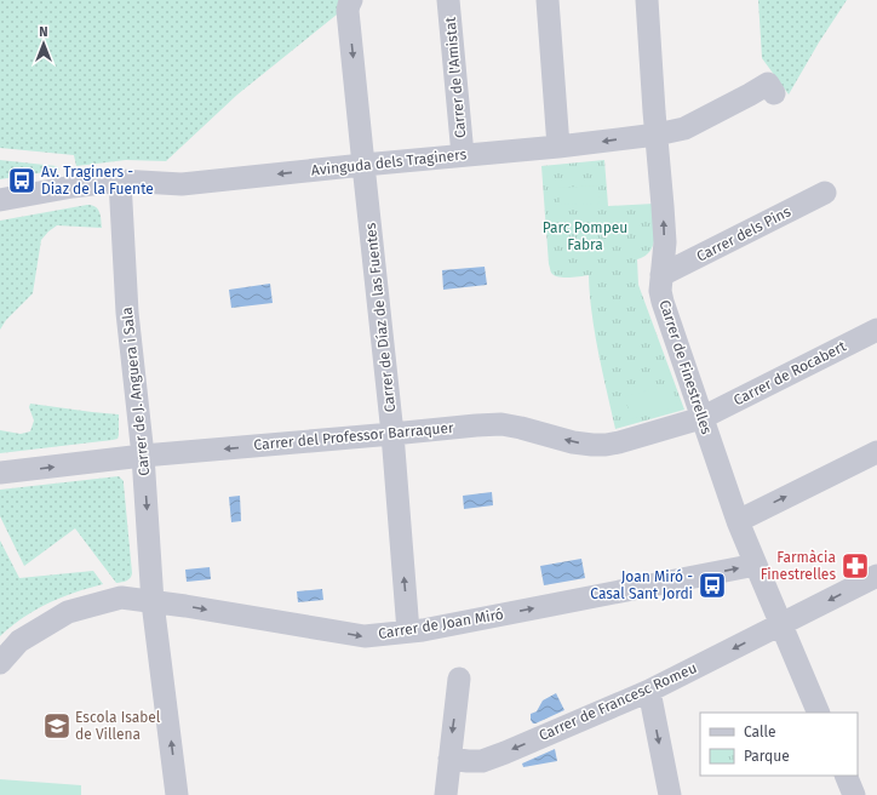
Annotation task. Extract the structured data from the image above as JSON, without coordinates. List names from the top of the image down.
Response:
{
  "streets": {
    "street": [
      "Carrer de l'Amistat",
      "Avinguda dels Traginers",
      "Carrer dels Pins",
      "Carrer de Díaz de las Fuentes",
      "Carrer de Finestrelles",
      "Carrer de Rocabert",
      "Carrer de J. Anguera i Sala",
      "Carrer del Professor Barraquer",
      "Carrer de Joan Miró",
      "Carrer de Francesc Romeu"
    ]
  },
  "crossings": [
    ["Carrer de l'Amistat", "Avinguda dels Traginers"],
    ["Avinguda dels Traginers", "Carrer de Díaz de las Fuentes"],
    ["Avinguda dels Traginers", "Carrer de Finestrelles"],
    ["Avinguda dels Traginers", "Carrer de J. Anguera i Sala"],
    ["Carrer dels Pins", "Carrer de Finestrelles"],
    ["Carrer de Díaz de las Fuentes", "Carrer del Professor Barraquer"],
    ["Carrer de Díaz de las Fuentes", "Carrer de Joan Miró"],
    ["Carrer de Finestrelles", "Carrer de Rocabert"],
    ["Carrer de Finestrelles", "Carrer del Professor Barraquer"],
    ["Carrer de Finestrelles", "Carrer de Joan Miró"],
    ["Carrer de Finestrelles", "Carrer de Francesc Romeu"],
    ["Carrer de Rocabert", "Carrer del Professor Barraquer"],
    ["Carrer de J. Anguera i Sala", "Carrer del Professor Barraquer"],
    ["Carrer de J. Anguera i Sala", "Carrer de Joan Miró"]
  ],
  "one_way": ["Avinguda dels Traginers", "Carrer de Joan Miró", "Carrer de Francesc Romeu"],
  "parks": ["Parc Pompeu Fabra"],
  "places": {
    "bus stop": ["Av. Traginers - Diaz de la Fuente", "Joan Miró - Casal Sant Jordi"],
    "pharmacy": ["Farmàcia Finestrelles"],
    "school or university": ["Escola Isabel de Villena"]
  },
  "legend": ["Calle", "Parque"],
  "north": "top"
}
